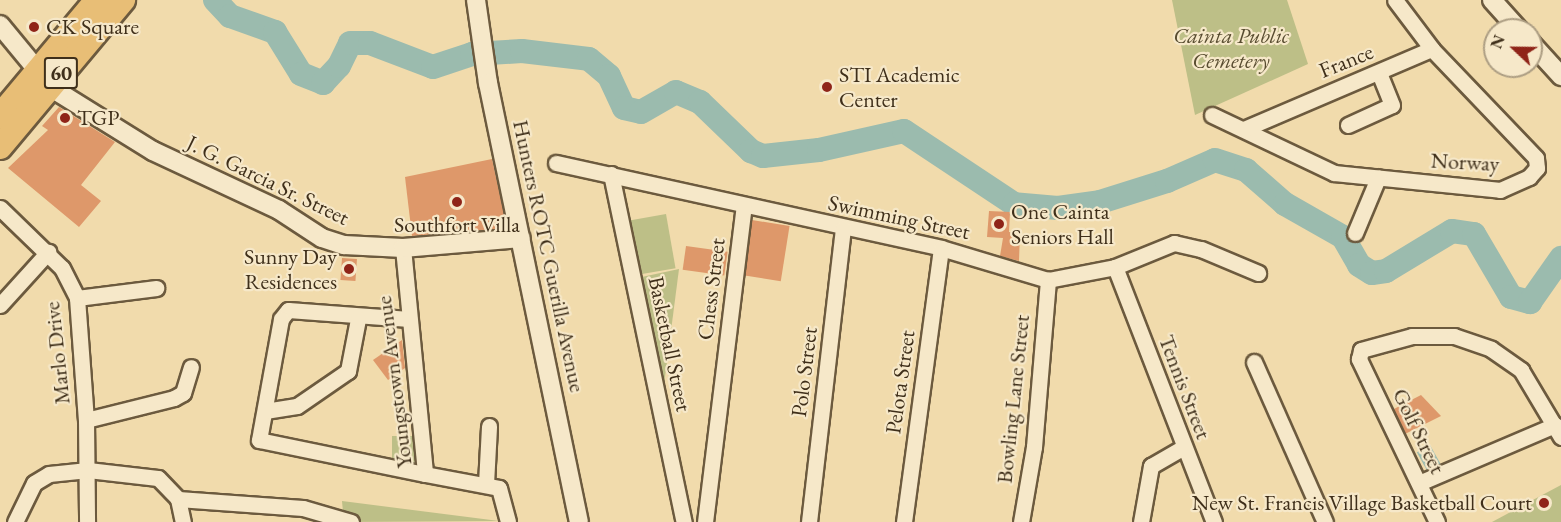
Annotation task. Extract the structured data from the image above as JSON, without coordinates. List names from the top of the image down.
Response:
{
  "streets": {
    "main road": ["60"],
    "street": [
      "France",
      "Norway",
      "J. G. Garcia Sr. Street",
      "Swimming Street",
      "Hunters ROTC Guerilla Avenue",
      "Chess Street",
      "Basketball Street",
      "Marlo Drive",
      "Polo Street",
      "Youngstown Avenue",
      "Pelota Street",
      "Tennis Street",
      "Bowling Lane Street",
      "Golf Street"
    ]
  },
  "crossings": [
    ["France", "Norway"],
    ["60", "J. G. Garcia Sr. Street"],
    ["J. G. Garcia Sr. Street", "Hunters ROTC Guerilla Avenue"],
    ["J. G. Garcia Sr. Street", "Youngstown Avenue"],
    ["Swimming Street", "Chess Street"],
    ["Swimming Street", "Basketball Street"],
    ["Swimming Street", "Polo Street"],
    ["Swimming Street", "Pelota Street"],
    ["Swimming Street", "Tennis Street"],
    ["Swimming Street", "Bowling Lane Street"]
  ],
  "parks": ["Cainta Public Cemetery"],
  "places": [
    "CK Square",
    "STI Academic Center",
    "TGP",
    "Southfort Villa",
    "One Cainta Seniors Hall",
    "Sunny Day Residences",
    "New St. Francis Village Basketball Court"
  ],
  "north": "left"
}
